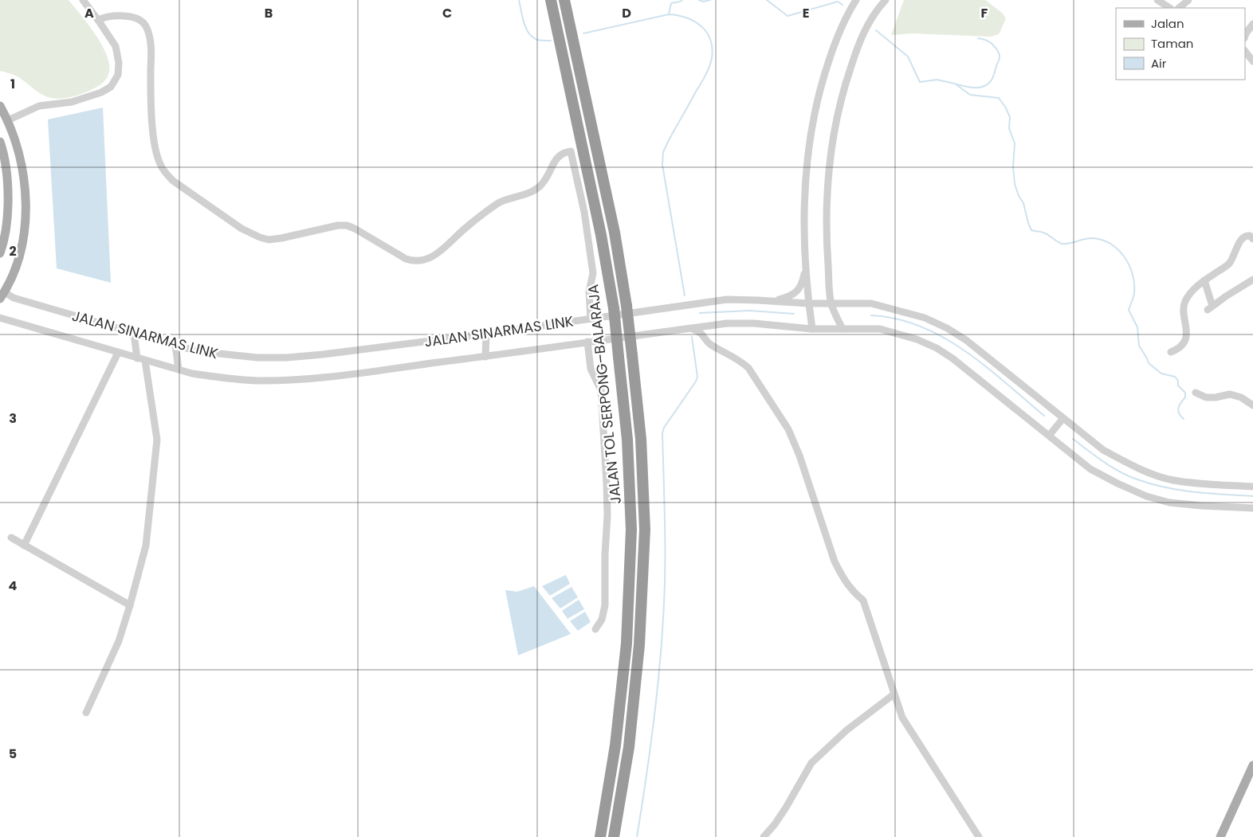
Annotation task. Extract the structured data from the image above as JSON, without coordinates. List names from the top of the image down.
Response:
{
  "streets": {
    "highway": ["JALAN TOL SERPONG–BALARAJA"],
    "street": ["JALAN SINARMAS LINK"]
  },
  "legend": ["Jalan", "Taman", "Air"],
  "grid": {
    "columns": [
      "A",
      "B",
      "C",
      "D",
      "E",
      "F"
    ],
    "rows": [
      "1",
      "2",
      "3",
      "4",
      "5"
    ]
  }
}
